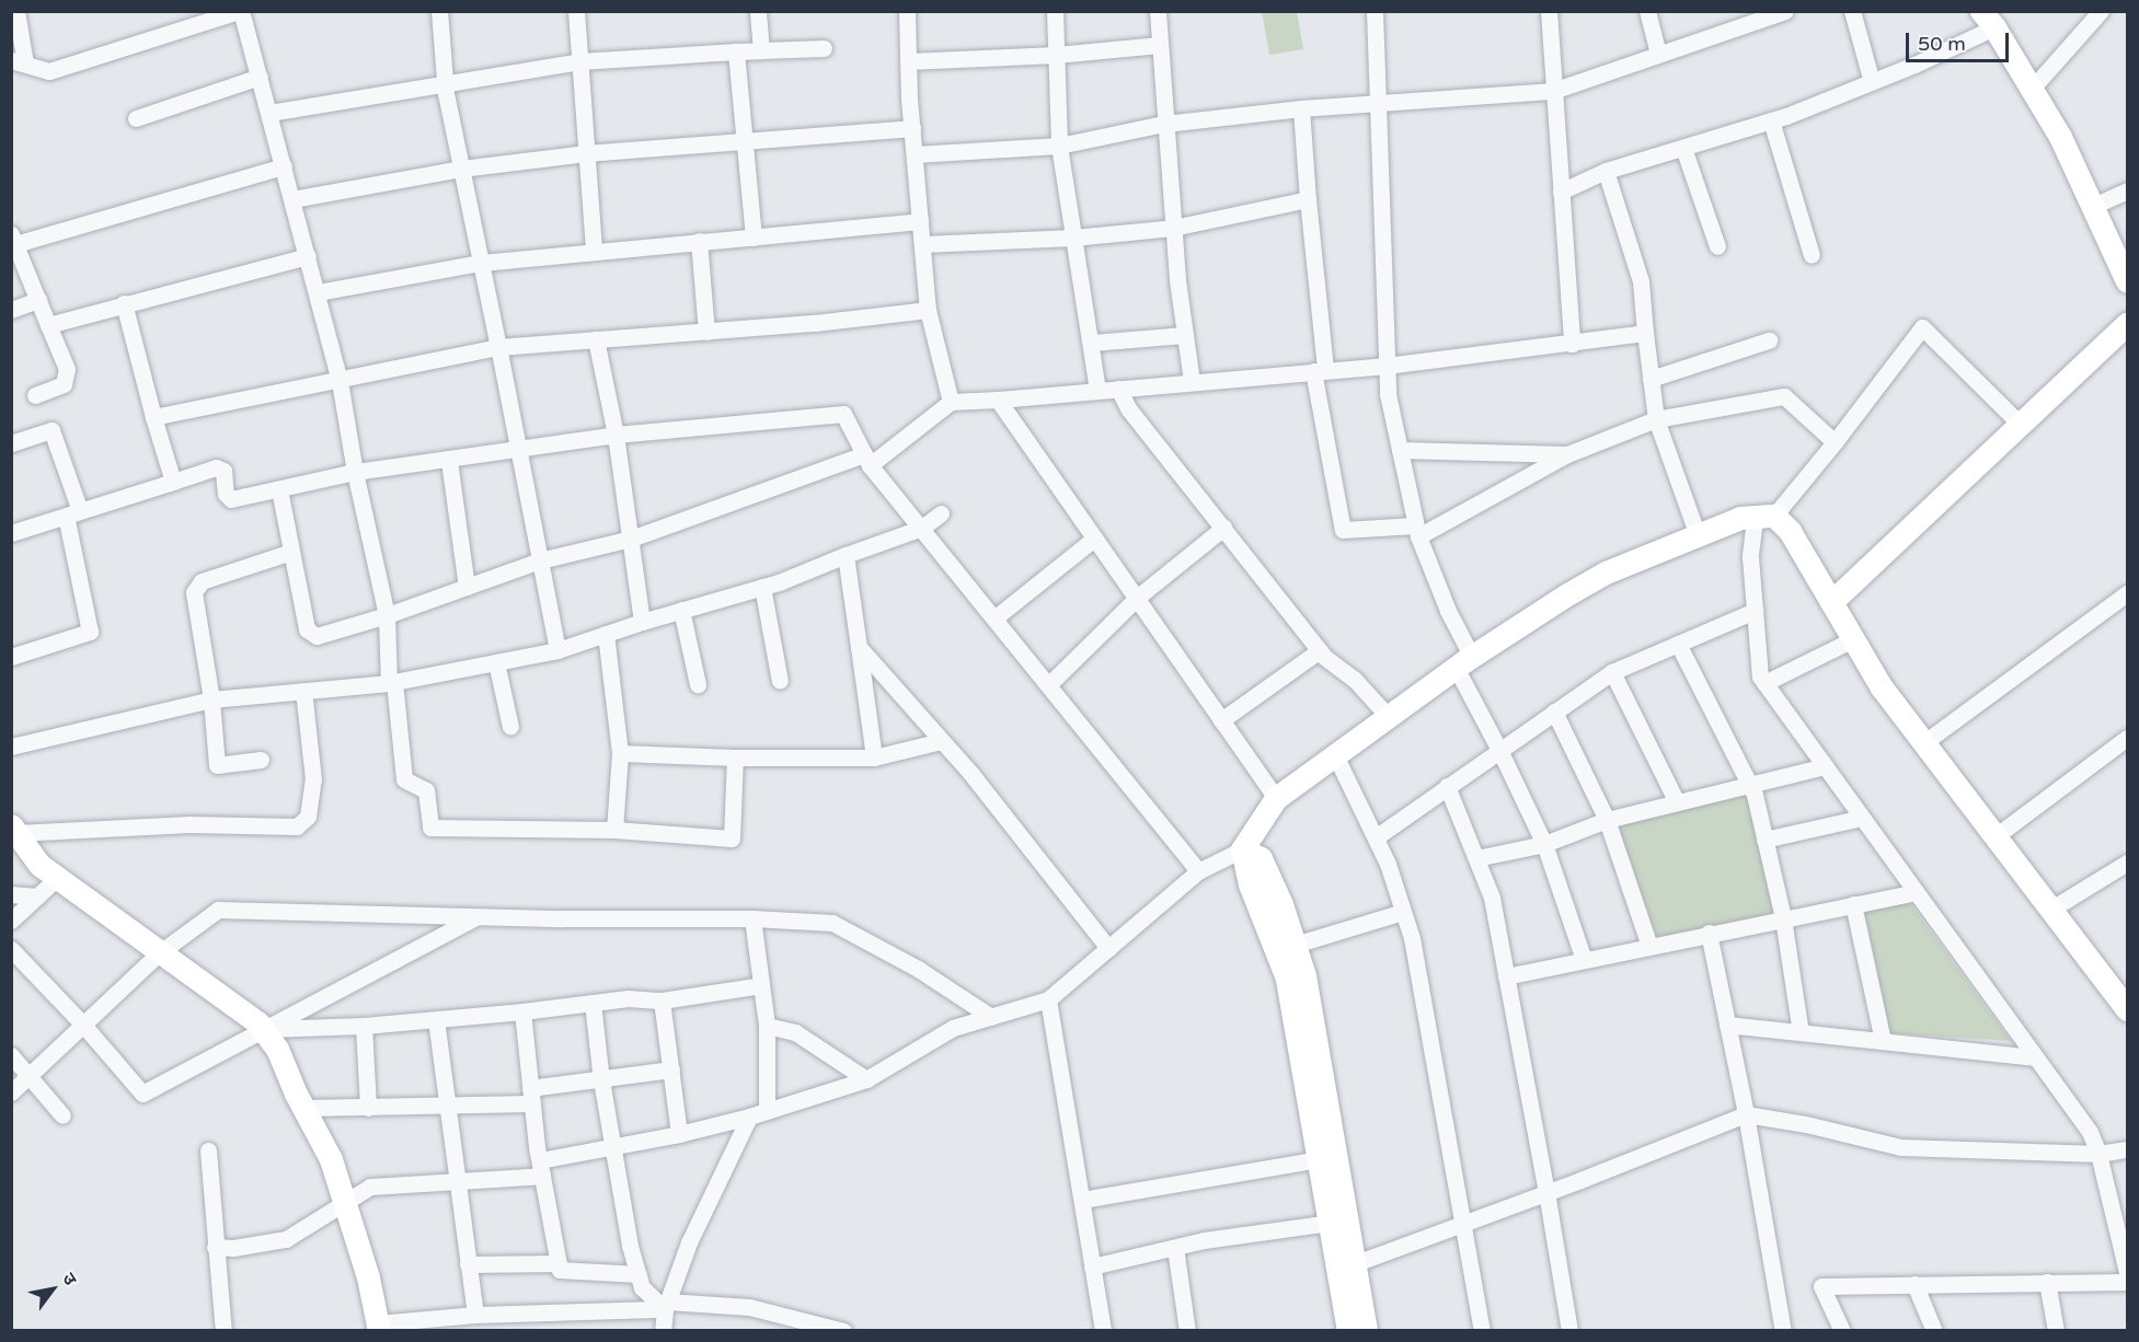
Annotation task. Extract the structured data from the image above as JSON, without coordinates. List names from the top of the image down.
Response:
{
  "scale_bar": "50 m",
  "north": "top right"
}
